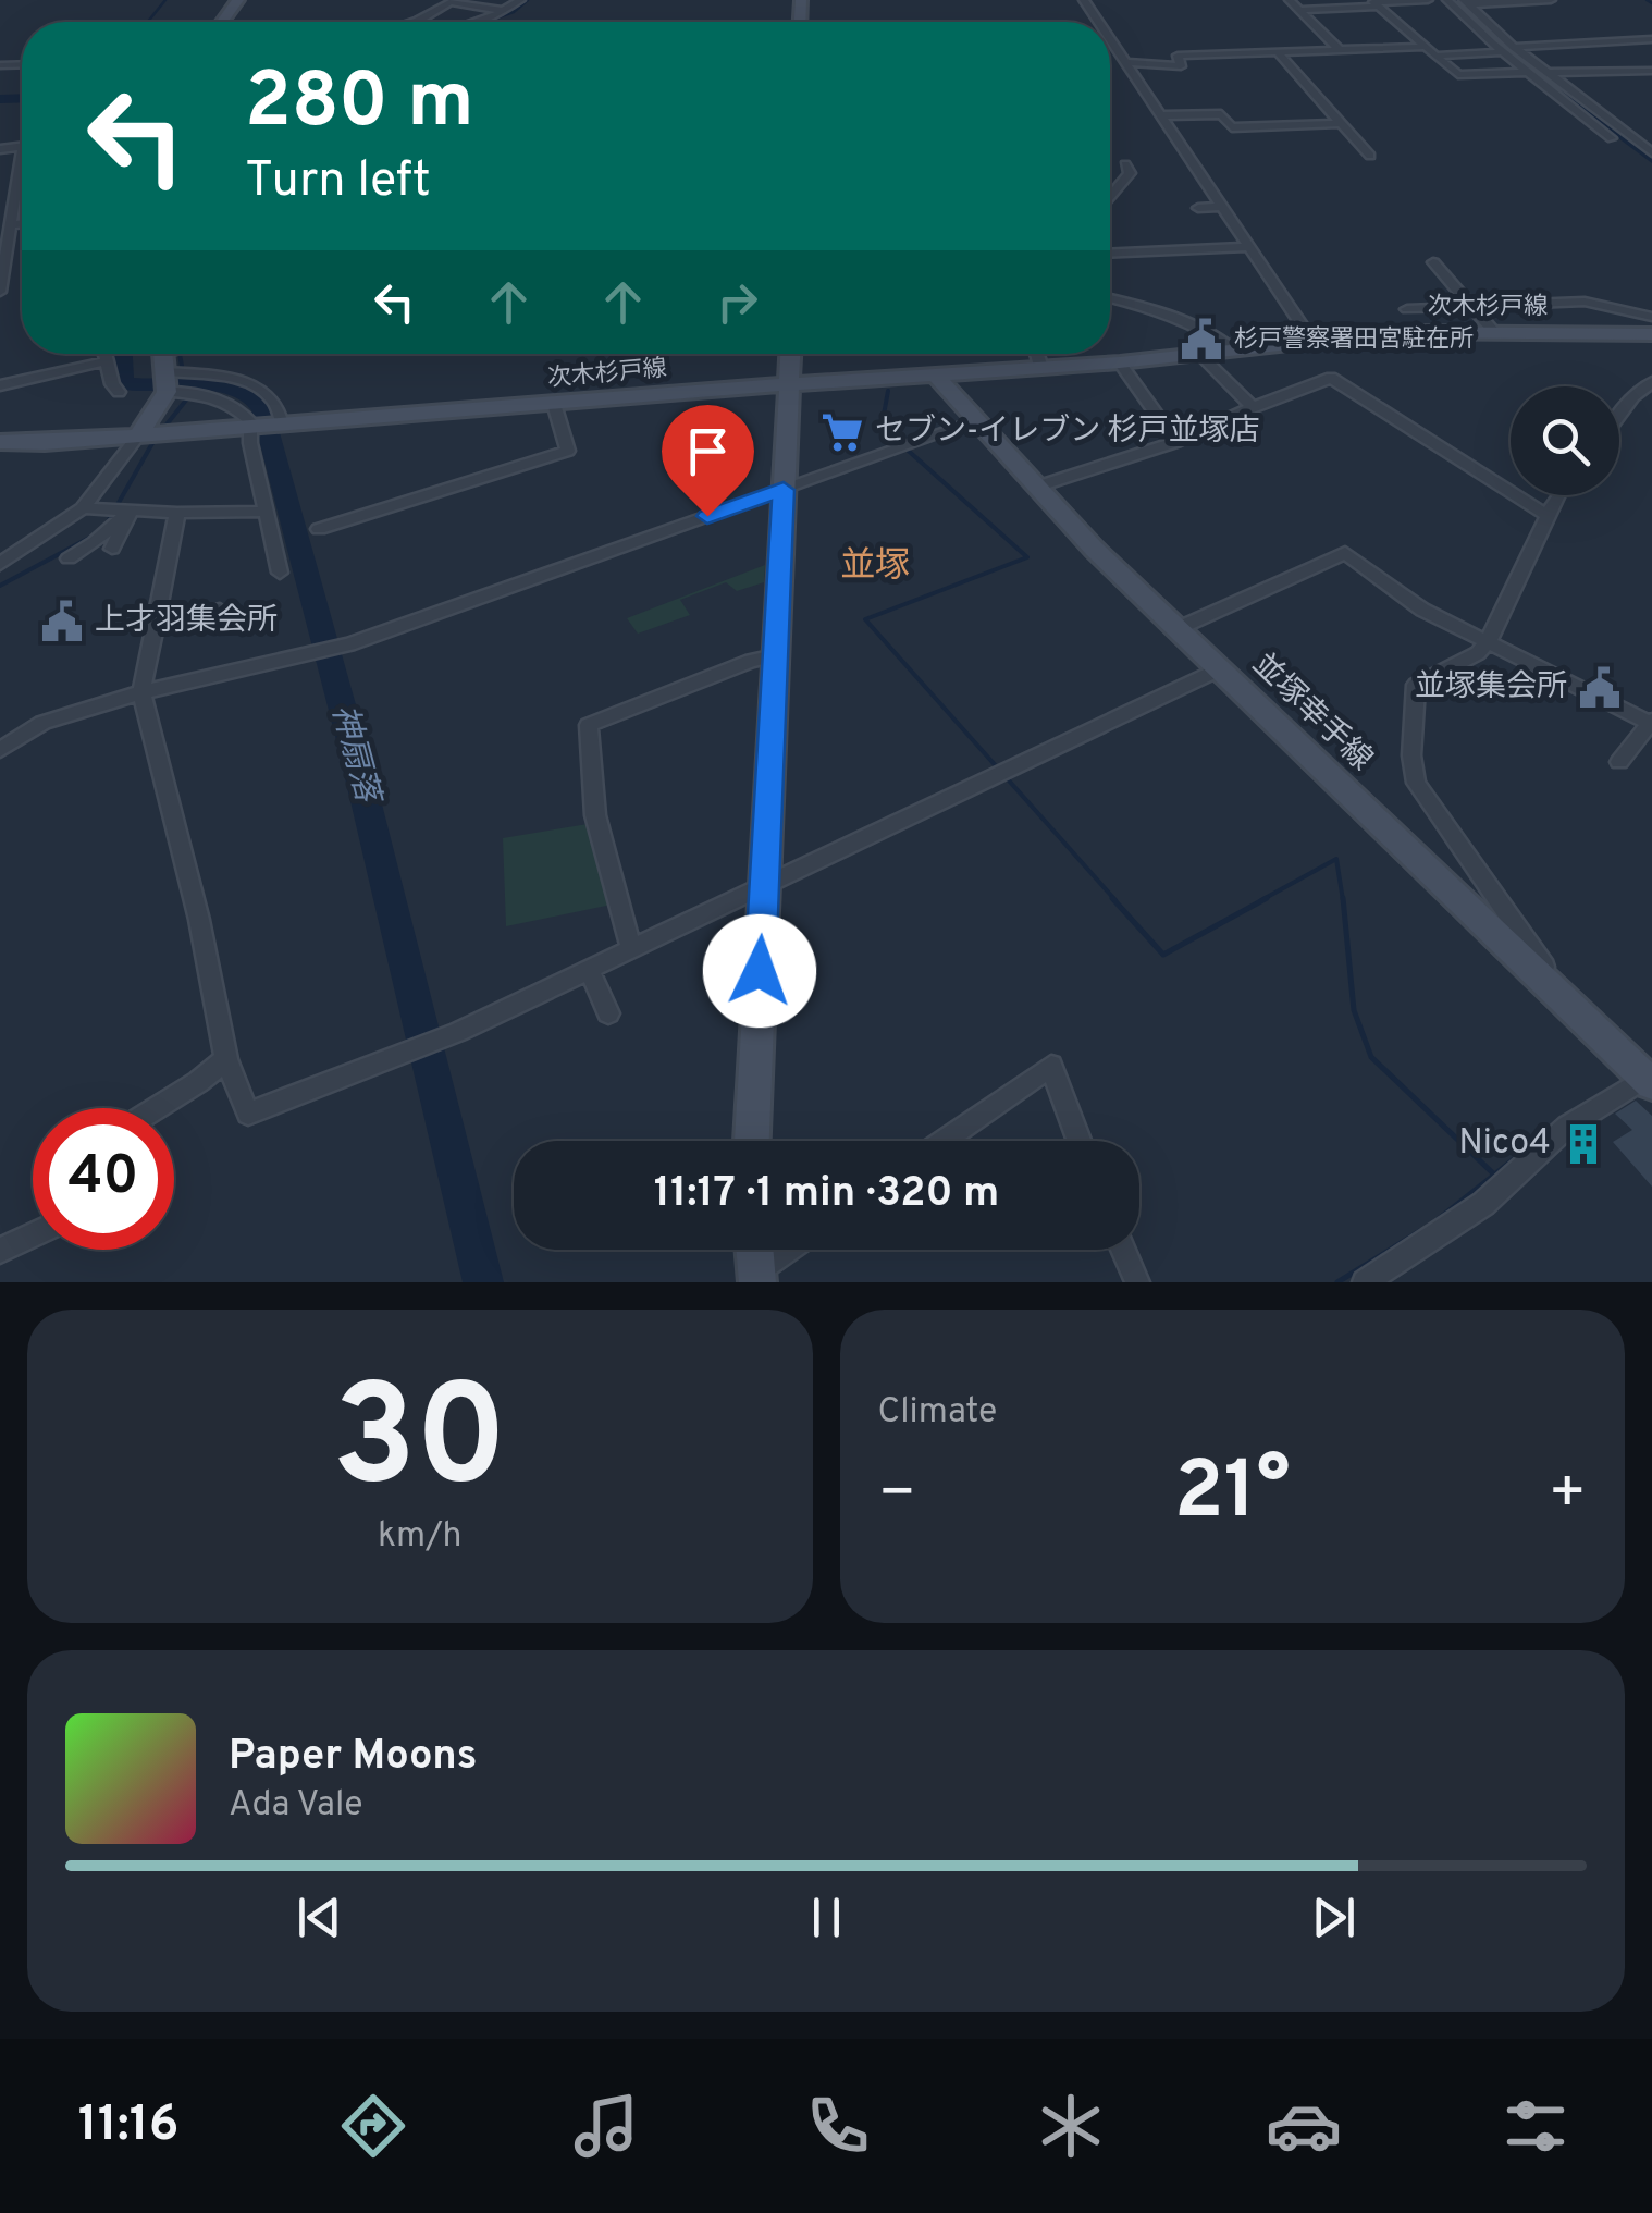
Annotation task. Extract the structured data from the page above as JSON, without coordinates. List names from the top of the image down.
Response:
{
  "streets": {
    "main road": ["次木杉戸線", "並塚幸手線"]
  },
  "crossings": [
    ["次木杉戸線", "並塚幸手線"]
  ],
  "districts": ["並塚"],
  "water": ["神扇落"],
  "places": {
    "public building": ["杉戸警察署田宮駐在所", "上才羽集会所", "並塚集会所"],
    "supermarket": ["セブン-イレブン 杉戸並塚店"],
    "building": ["Nico4"]
  },
  "page": {
    "turn": ["280 m", "Turn left"],
    "limit": "40",
    "trip": "11:17 · 1 min · 320 m",
    "tile": [
      ["30", "km/h"],
      "Climate"
    ],
    "heat": ["−", "21°", "+"],
    "song": ["Paper Moons", "Ada Vale"],
    "tabs": "11:16"
  }
}
